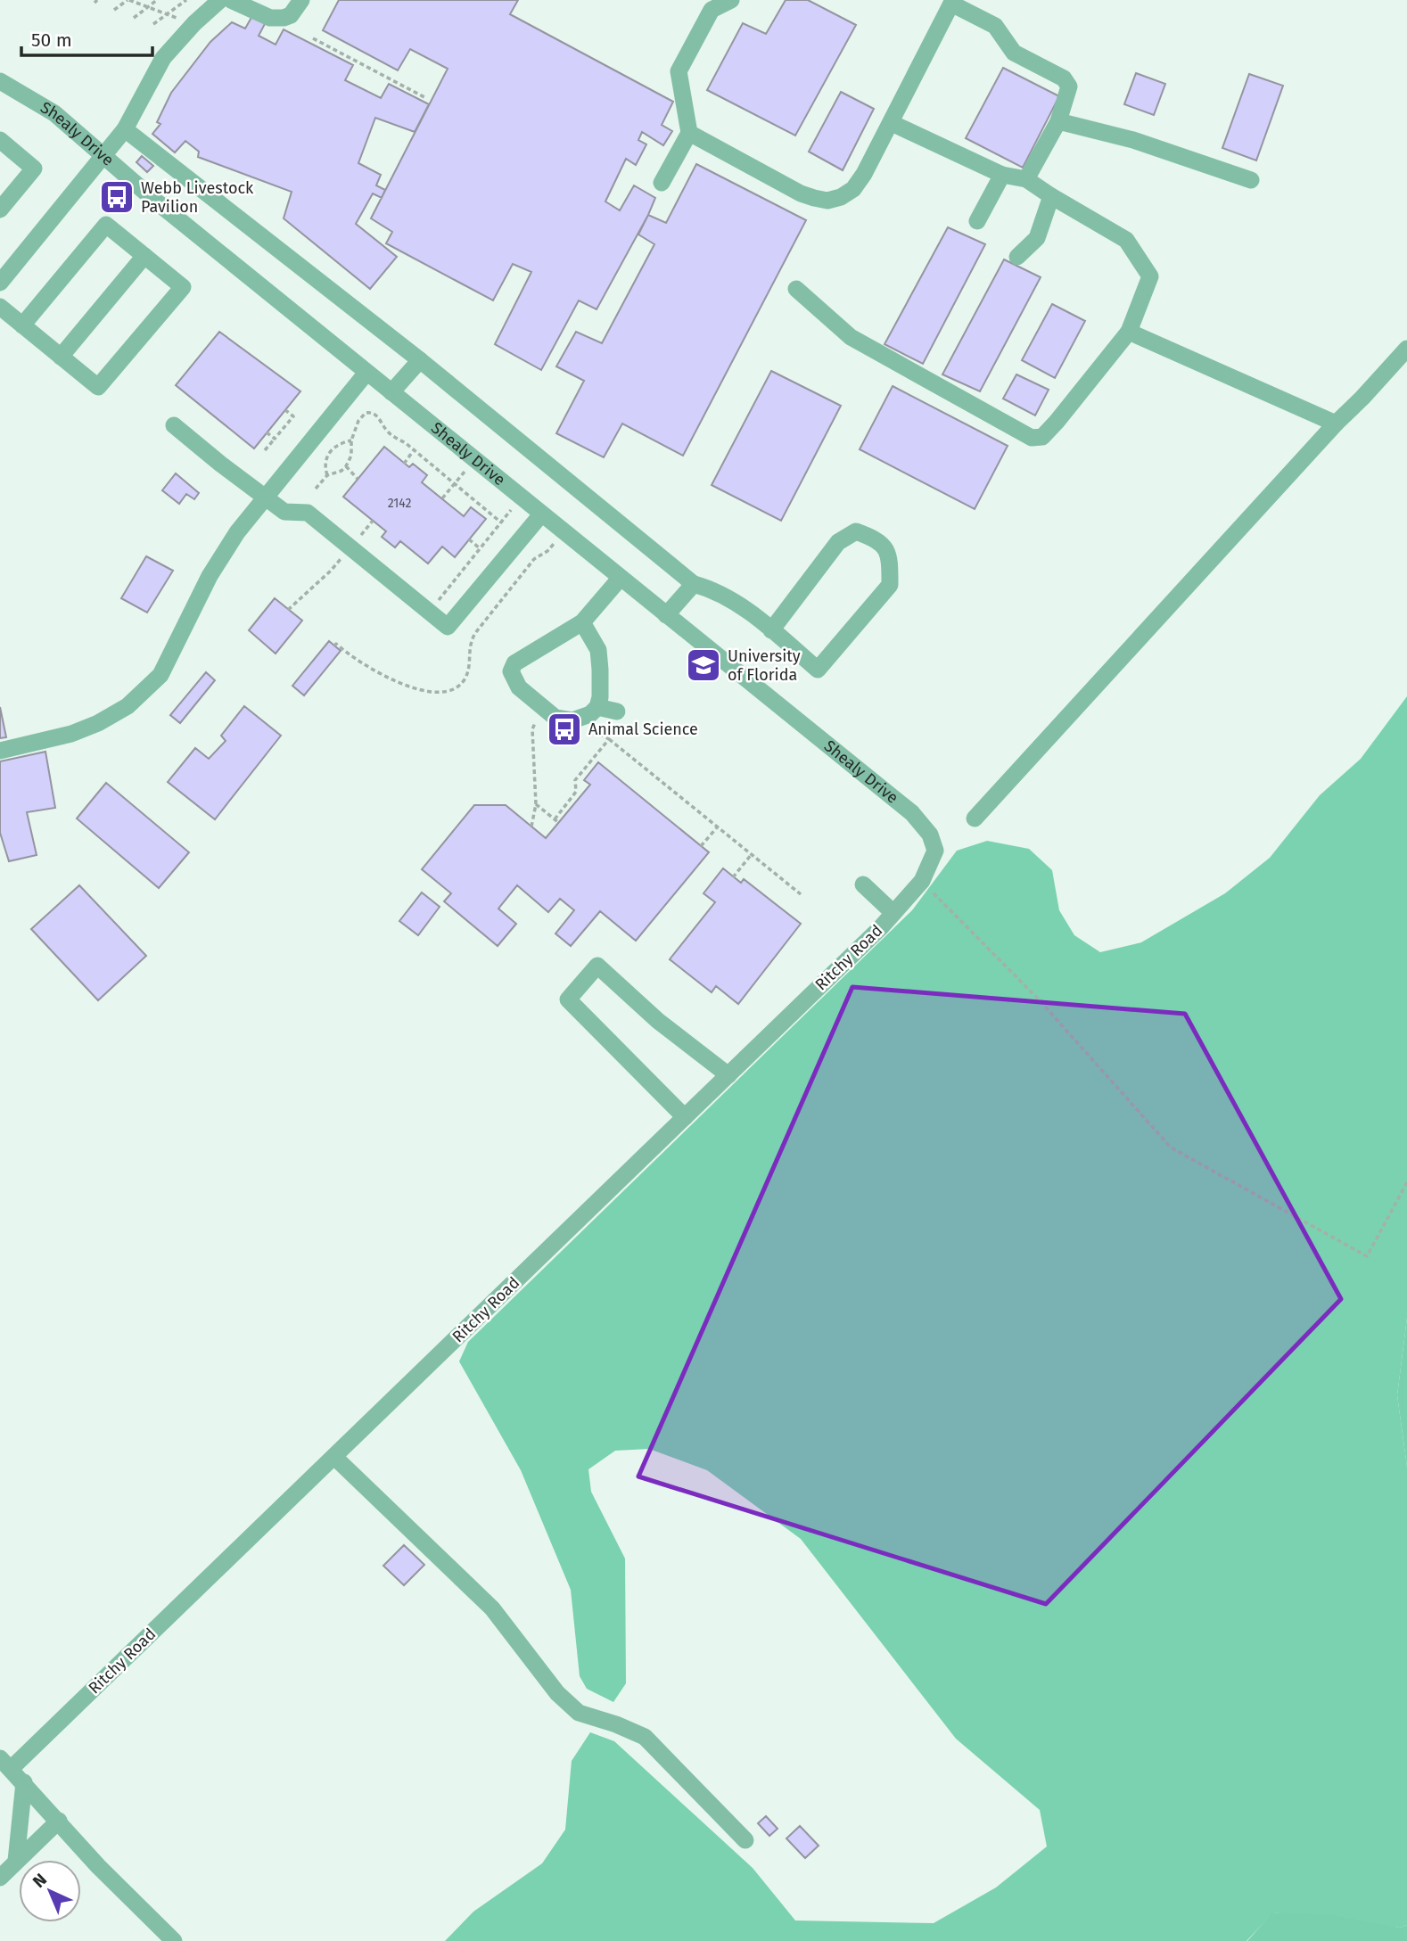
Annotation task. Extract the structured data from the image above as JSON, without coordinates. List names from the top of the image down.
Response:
{
  "streets": {
    "street": ["Shealy Drive", "Ritchy Road"]
  },
  "crossings": [
    ["Shealy Drive", "Ritchy Road"]
  ],
  "places": {
    "bus stop": ["Webb Livestock Pavilion", "Animal Science"],
    "school or university": ["University of Florida"]
  },
  "house_numbers": ["2142"],
  "scale_bar": "50 m",
  "north": "top left"
}
